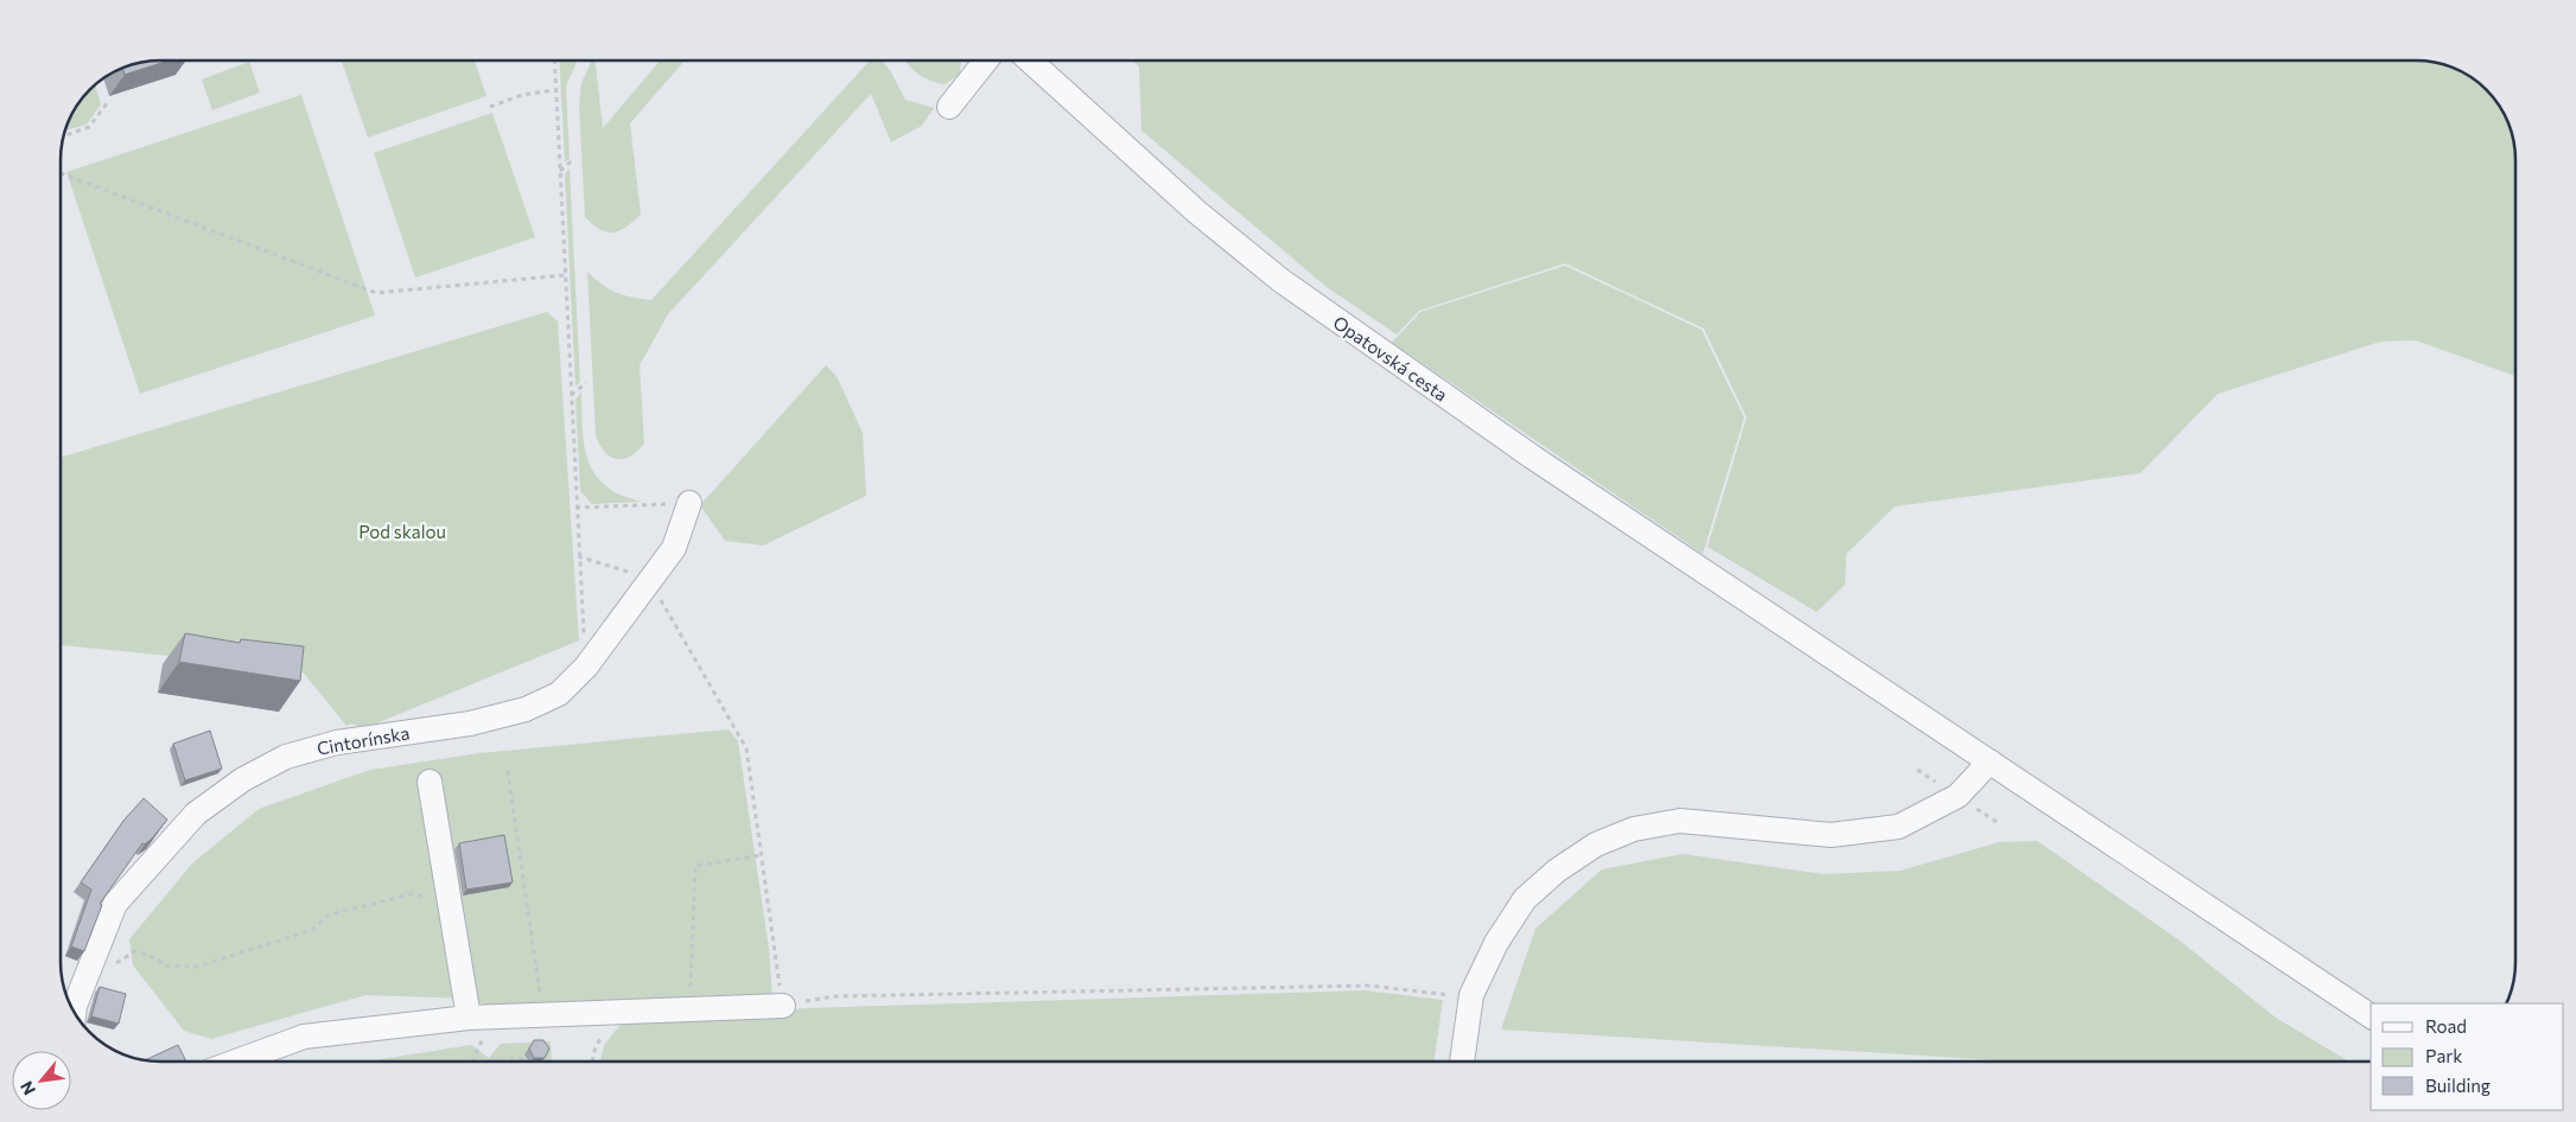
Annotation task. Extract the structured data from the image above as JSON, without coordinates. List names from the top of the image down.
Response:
{
  "streets": {
    "street": ["Opatovská cesta", "Cintorínska"]
  },
  "parks": ["Pod skalou"],
  "legend": ["Road", "Park", "Building"],
  "north": "bottom left"
}
